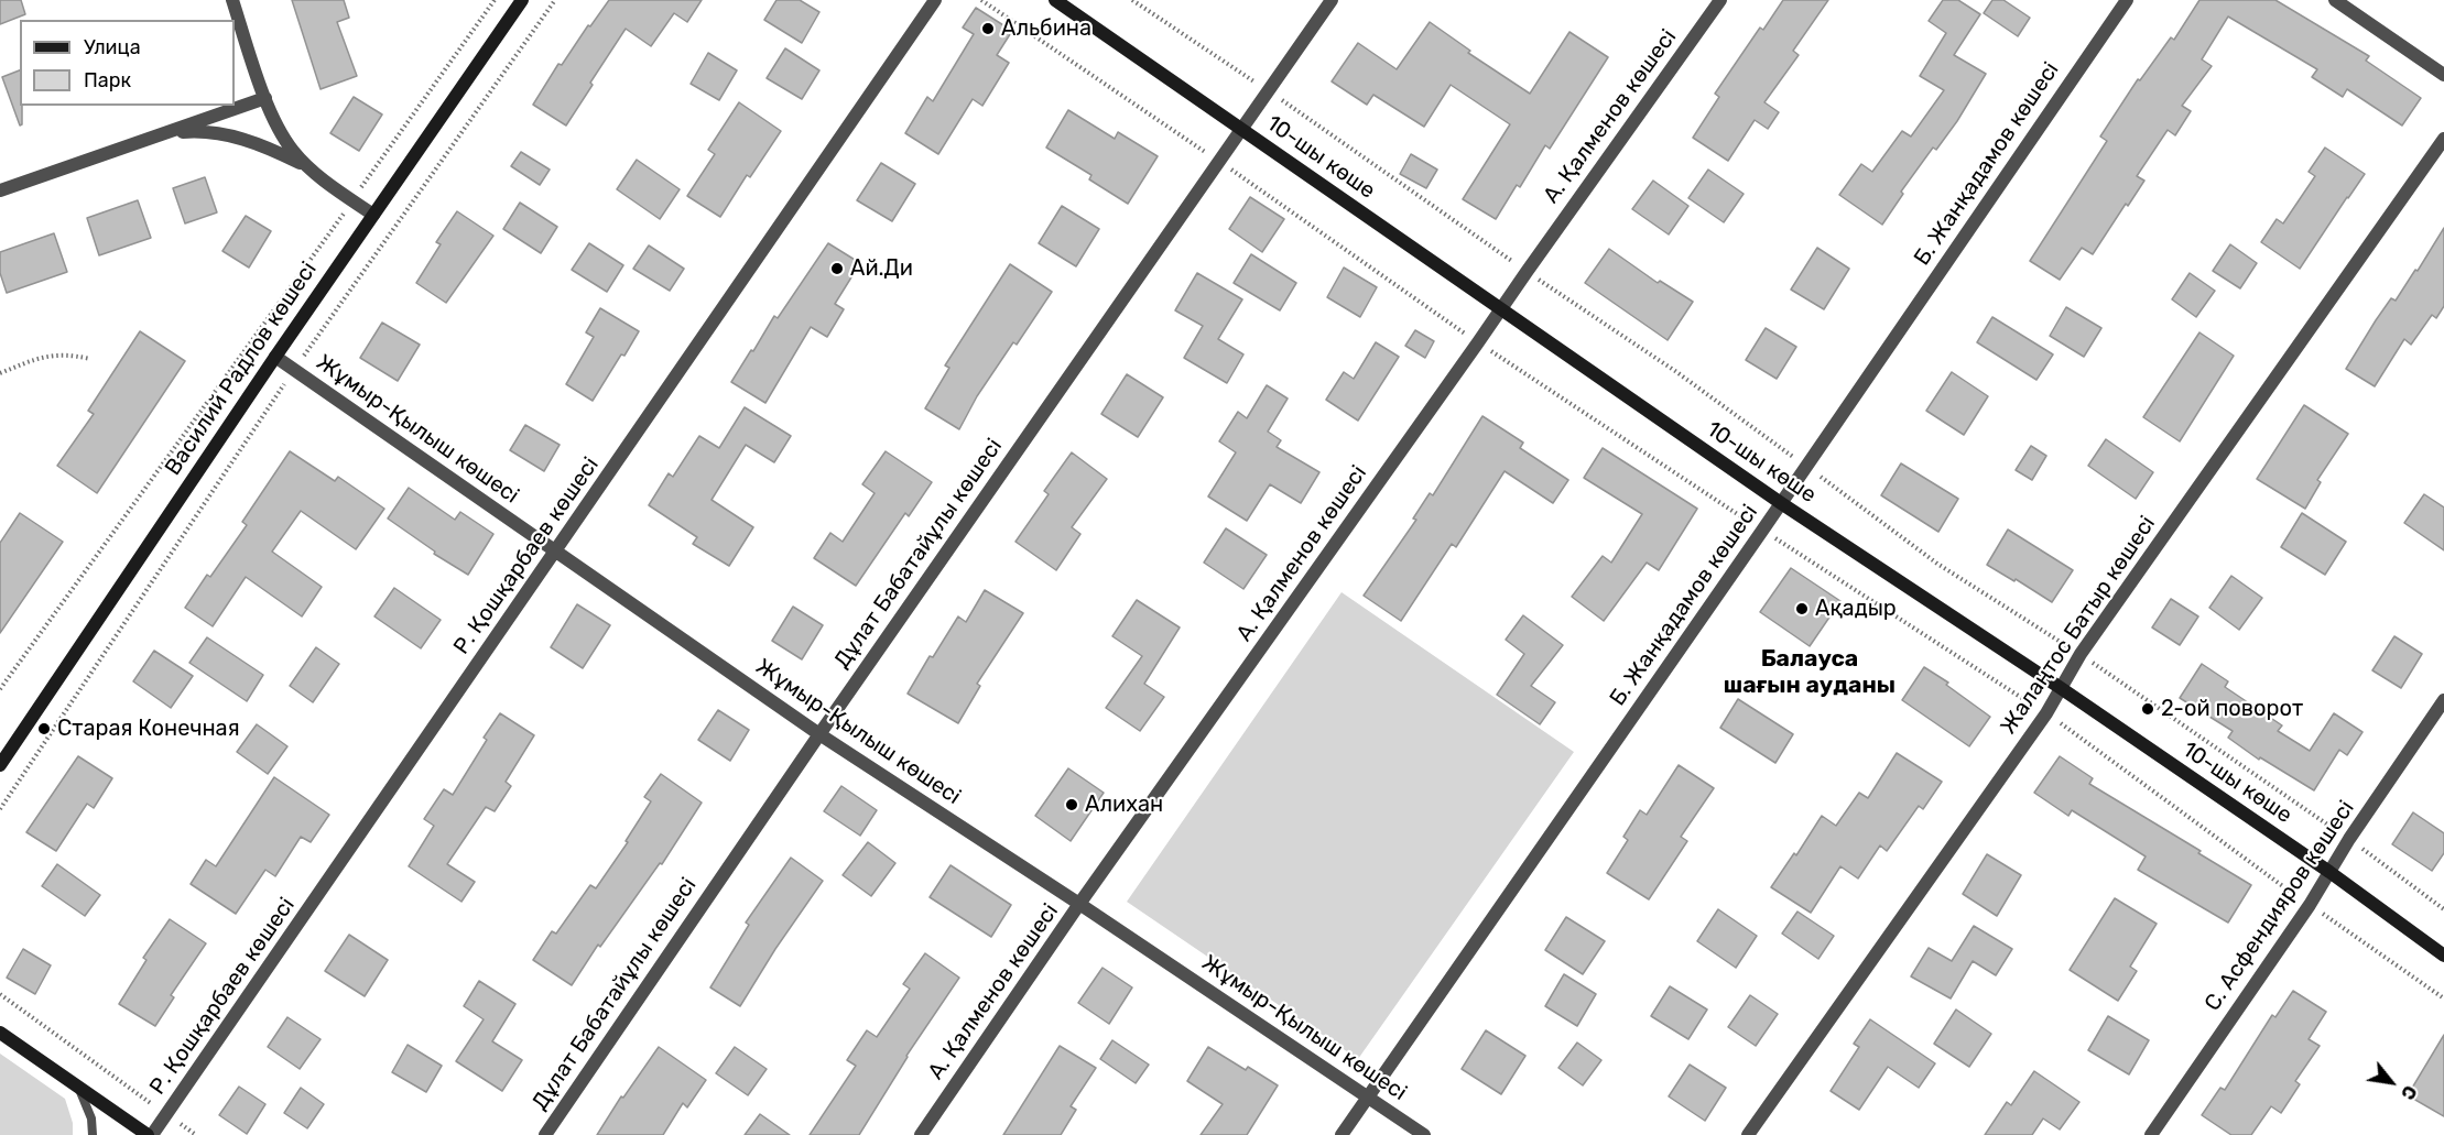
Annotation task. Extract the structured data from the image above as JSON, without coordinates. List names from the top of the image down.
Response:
{
  "streets": {
    "street": [
      "А. Қалменов көшесі",
      "10-шы көше",
      "Б. Жанқадамов көшесі",
      "Василий Радлов көшесі",
      "Жұмыр-Қылыш көшесі",
      "Дұлат Бабатайұлы көшесі",
      "Р. Қошқарбаев көшесі",
      "Жалаңтос Батыр көшесі",
      "С. Асфендияров көшесі"
    ]
  },
  "crossings": [
    ["А. Қалменов көшесі", "10-шы көше"],
    ["А. Қалменов көшесі", "Жұмыр-Қылыш көшесі"],
    ["10-шы көше", "Б. Жанқадамов көшесі"],
    ["10-шы көше", "Дұлат Бабатайұлы көшесі"],
    ["10-шы көше", "Жалаңтос Батыр көшесі"],
    ["10-шы көше", "С. Асфендияров көшесі"],
    ["Б. Жанқадамов көшесі", "Жұмыр-Қылыш көшесі"],
    ["Василий Радлов көшесі", "Жұмыр-Қылыш көшесі"],
    ["Жұмыр-Қылыш көшесі", "Дұлат Бабатайұлы көшесі"],
    ["Жұмыр-Қылыш көшесі", "Р. Қошқарбаев көшесі"]
  ],
  "districts": ["Балауса шағын ауданы"],
  "places": [
    "Альбина",
    "Ай.Ди",
    "Ақадыр",
    "2-ой поворот",
    "Старая Конечная",
    "Алихан"
  ],
  "legend": ["Улица", "Парк"],
  "north": "bottom right"
}
